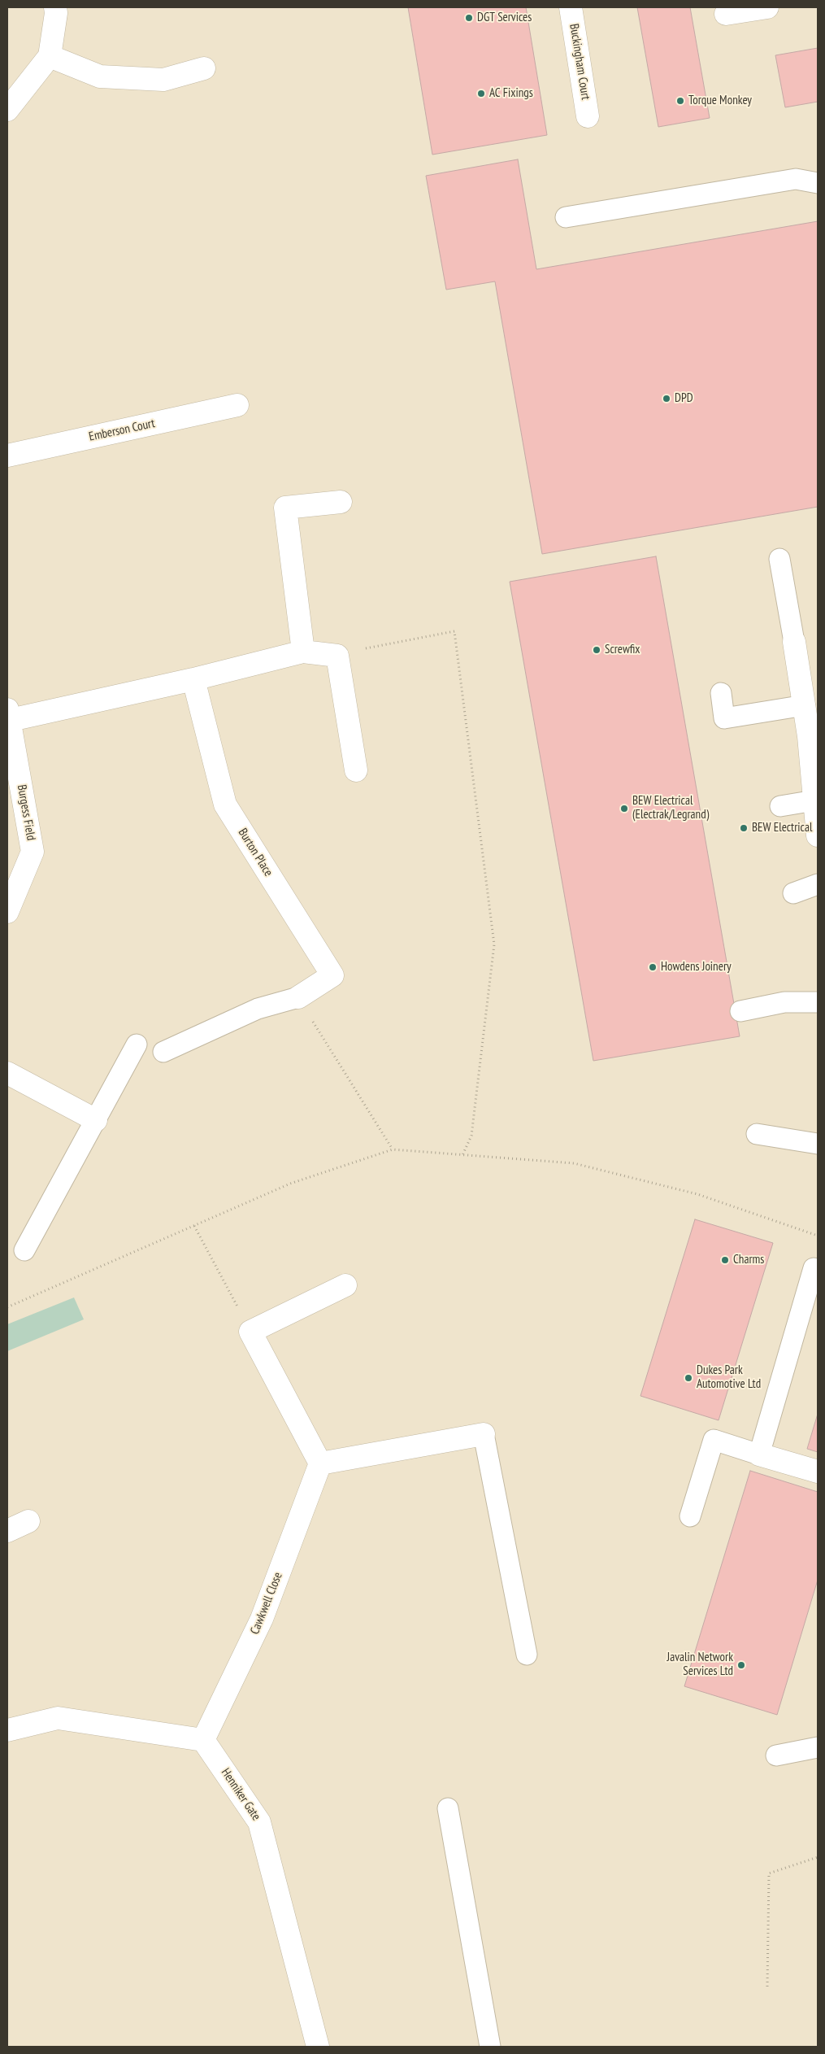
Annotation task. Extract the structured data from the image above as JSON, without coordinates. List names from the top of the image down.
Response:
{
  "streets": {
    "street": [
      "Buckingham Court",
      "Emberson Court",
      "Burgess Field",
      "Burton Place",
      "Cawkwell Close",
      "Henniker Gate"
    ]
  },
  "crossings": [
    ["Cawkwell Close", "Henniker Gate"]
  ],
  "places": [
    "DGT Services",
    "AC Fixings",
    "Torque Monkey",
    "DPD",
    "Screwfix",
    "BEW Electrical (Electrak/Legrand)",
    "BEW Electrical",
    "Howdens Joinery",
    "Charms",
    "Dukes Park Automotive Ltd",
    "Javalin Network Services Ltd"
  ]
}
